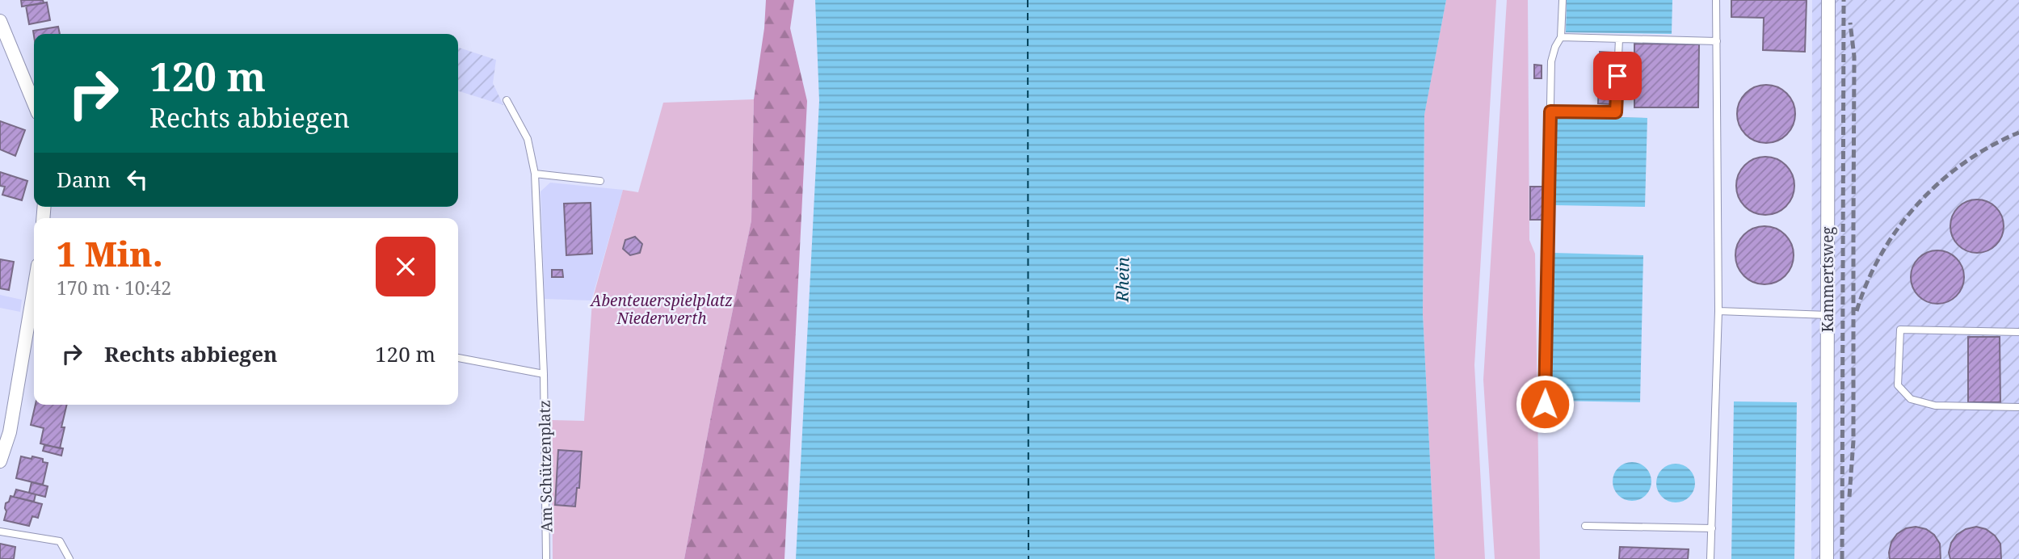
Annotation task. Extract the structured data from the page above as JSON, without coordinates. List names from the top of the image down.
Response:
{
  "streets": {
    "street": ["Kammertsweg"],
    "lane": ["Am Schützenplatz"]
  },
  "water": ["Rhein"],
  "parks": ["Abenteuerspielplatz Niederwerth"],
  "page": {
    "turn": ["120 m", "Rechts abbiegen"],
    "then": "Dann",
    "heading": ["1 Min.", "170 m · 10:42"],
    "list": [
      {
        "name": "Rechts abbiegen",
        "value": "120 m"
      }
    ]
  }
}
